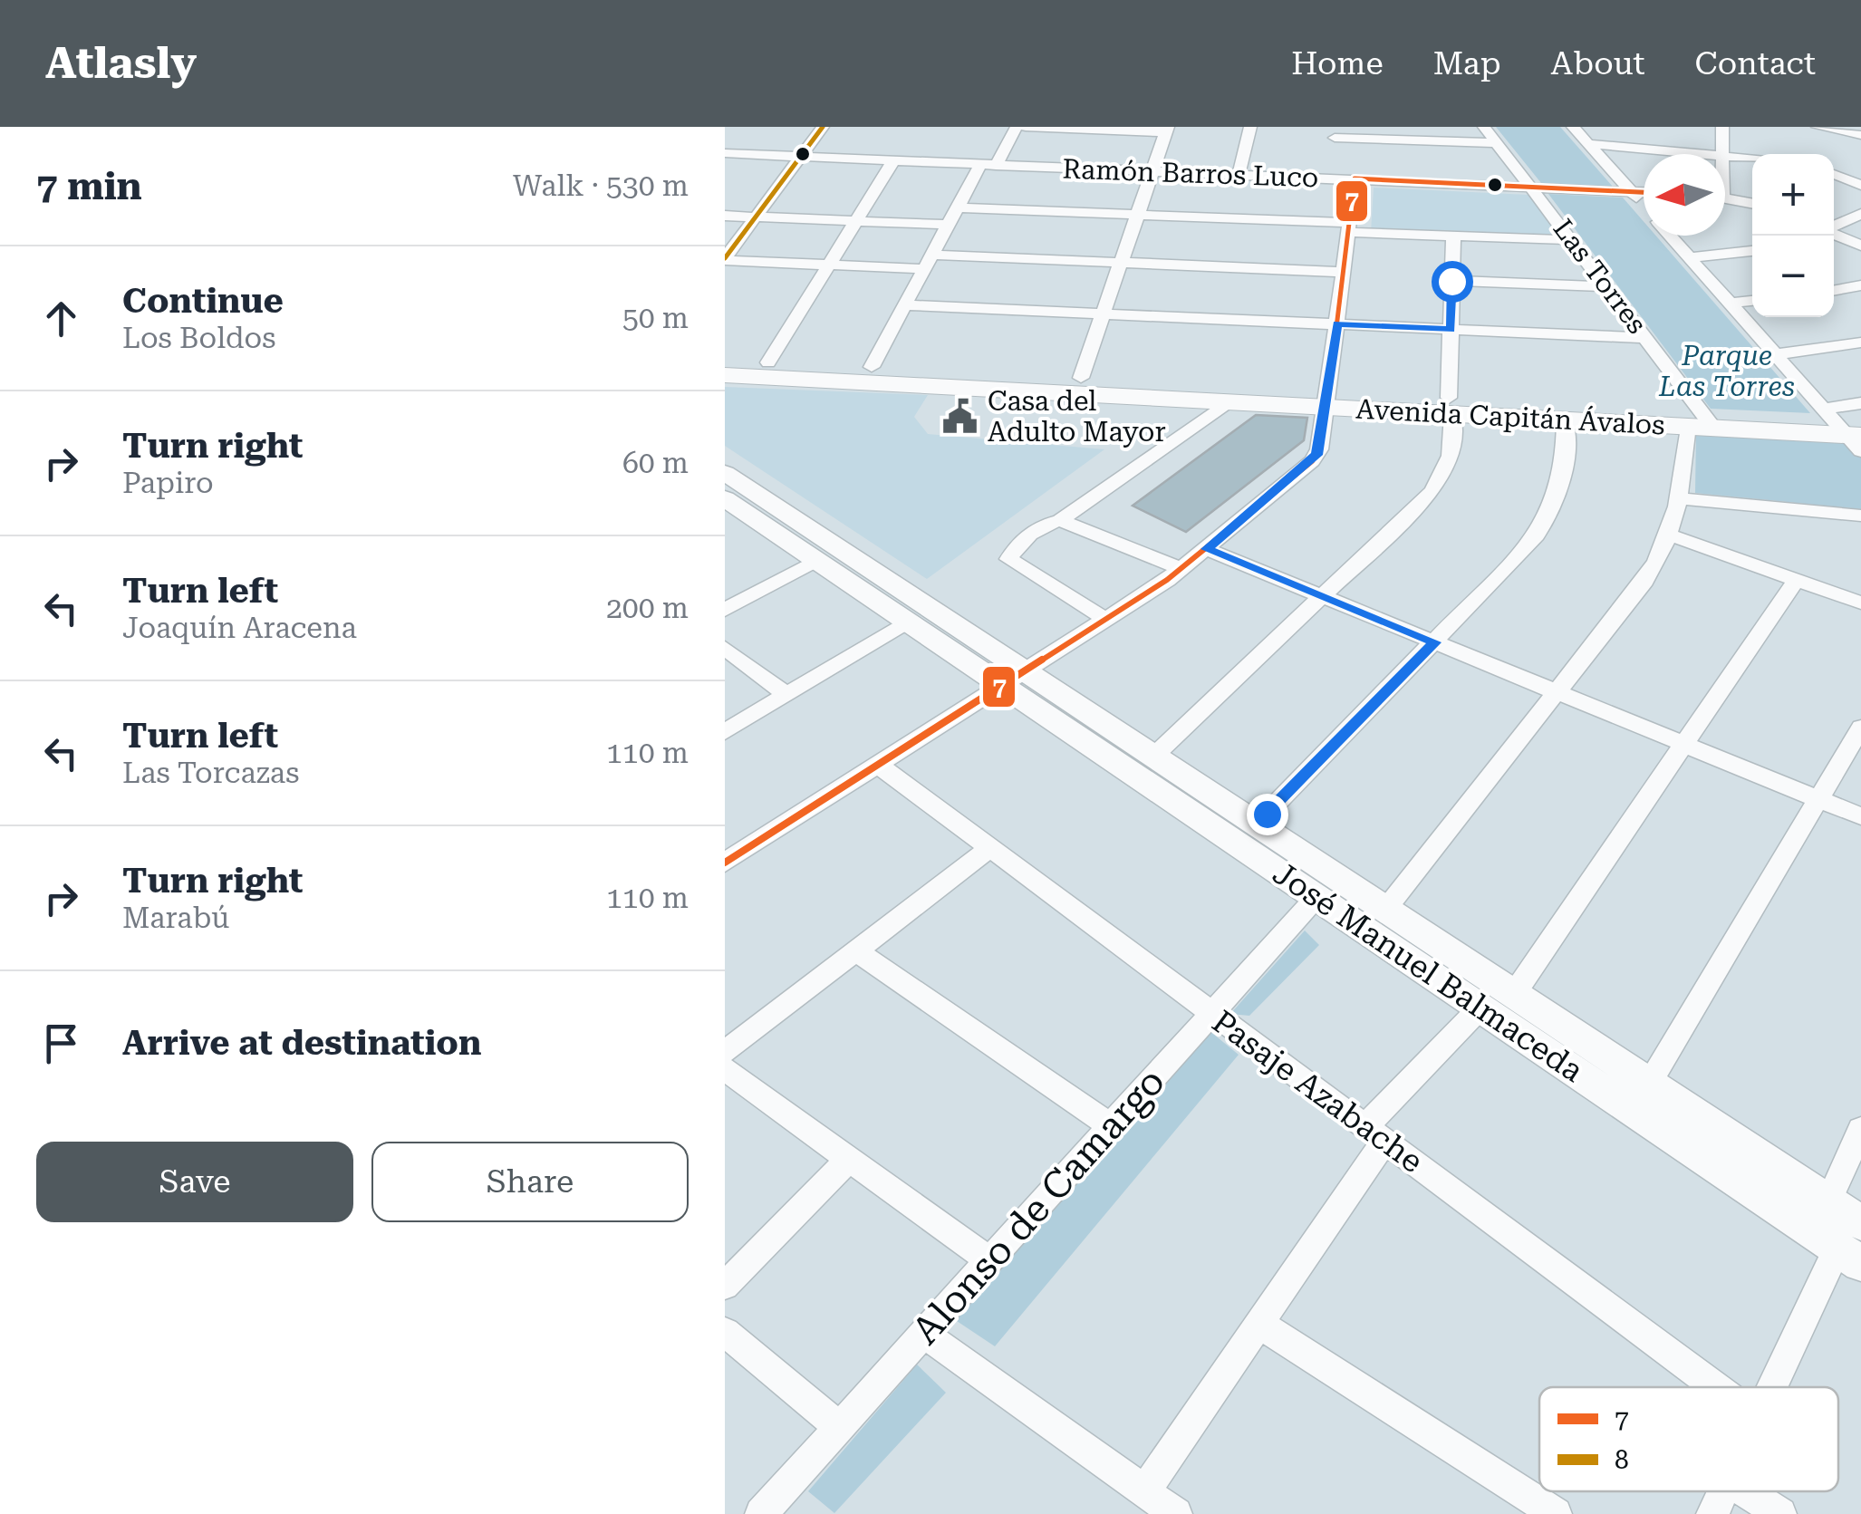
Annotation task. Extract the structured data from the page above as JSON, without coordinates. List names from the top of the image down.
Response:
{
  "streets": {
    "highway": ["Avenida Capitán Ávalos"],
    "main road": ["José Manuel Balmaceda"],
    "street": [
      "Ramón Barros Luco",
      "Las Torres",
      "Pasaje Azabache",
      "Alonso de Camargo"
    ]
  },
  "crossings": [
    ["Ramón Barros Luco", "Las Torres"],
    ["Las Torres", "Avenida Capitán Ávalos"],
    ["José Manuel Balmaceda", "Alonso de Camargo"],
    ["Pasaje Azabache", "Alonso de Camargo"]
  ],
  "parks": ["Parque Las Torres"],
  "places": {
    "public building": ["Casa del Adulto Mayor"]
  },
  "lines": ["transit line 8", "transit line 7"],
  "legend": ["7", "8"],
  "north": "left",
  "page": {
    "header": "Atlasly",
    "nav": [
      "Home",
      "Map",
      "About",
      "Contact"
    ],
    "heading": ["7 min", "Walk · 530 m"],
    "map_buttons": ["+", "−"],
    "list": [
      ["Continue", "Los Boldos", "50 m"],
      ["Turn right", "Papiro", "60 m"],
      ["Turn left", "Joaquín Aracena", "200 m"],
      ["Turn left", "Las Torcazas", "110 m"],
      ["Turn right", "Marabú", "110 m"],
      "Arrive at destination"
    ],
    "buttons": ["Save", "Share"]
  }
}
